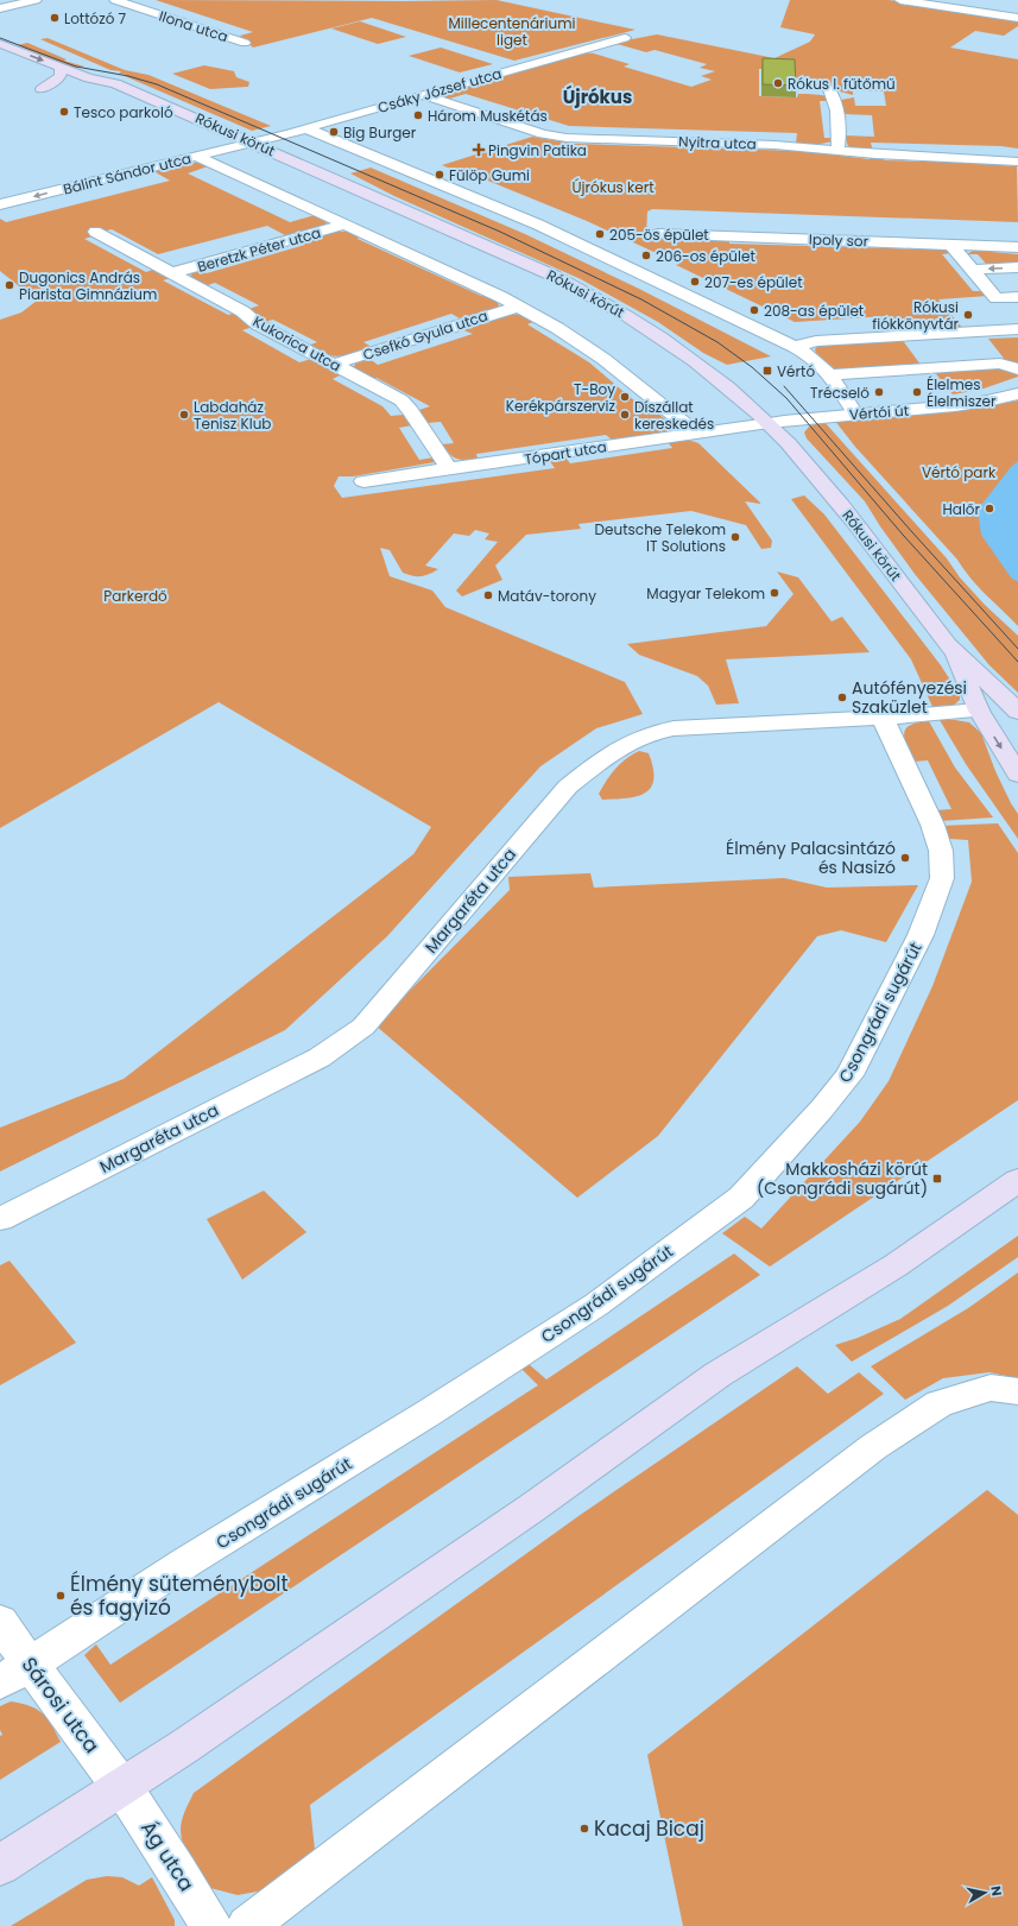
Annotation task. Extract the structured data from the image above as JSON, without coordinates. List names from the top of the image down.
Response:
{
  "streets": {
    "main road": ["Rókusi körút"],
    "street": [
      "Ilona utca",
      "Csáky József utca",
      "Nyitra utca",
      "Bálint Sándor utca",
      "Ipoly sor",
      "Beretzk Péter utca",
      "Csefkó Gyula utca",
      "Kukorica utca",
      "Vértói út",
      "Tópart utca",
      "Margaréta utca",
      "Csongrádi sugárút",
      "Sárosi utca",
      "Ág utca"
    ]
  },
  "crossings": [
    ["Csáky József utca", "Rókusi körút"],
    ["Csáky József utca", "Nyitra utca"],
    ["Csáky József utca", "Bálint Sándor utca"],
    ["Rókusi körút", "Bálint Sándor utca"],
    ["Rókusi körút", "Vértói út"],
    ["Rókusi körút", "Tópart utca"],
    ["Rókusi körút", "Margaréta utca"],
    ["Beretzk Péter utca", "Kukorica utca"],
    ["Csefkó Gyula utca", "Kukorica utca"],
    ["Kukorica utca", "Tópart utca"],
    ["Vértói út", "Tópart utca"],
    ["Margaréta utca", "Csongrádi sugárút"],
    ["Csongrádi sugárút", "Sárosi utca"],
    ["Sárosi utca", "Ág utca"]
  ],
  "one_way": ["Bálint Sándor utca"],
  "districts": ["Újrókus"],
  "parks": [
    "Millecentenáriumi liget",
    "Újrókus kert",
    "Vértó park",
    "Parkerdő"
  ],
  "places": {
    "other": [
      "Lottózó 7",
      "Rókus I. fűtőmű",
      "Tesco parkoló",
      "Három Muskétás",
      "Big Burger",
      "Fülöp Gumi",
      "205-ös épület",
      "206-os épület",
      "207-es épület",
      "Dugonics András Piarista Gimnázium",
      "208-as épület",
      "Rókusi fiókkönyvtár",
      "Trécselő",
      "Élelmes Élelmiszer",
      "T-Boy Kerékpárszerviz",
      "Labdaház Tenisz Klub",
      "Díszállat kereskedés",
      "Halőr",
      "Deutsche Telekom IT Solutions",
      "Magyar Telekom",
      "Matáv-torony",
      "Autófényezési Szaküzlet",
      "Élmény Palacsintázó és Nasizó",
      "Élmény süteménybolt és fagyizó",
      "Kacaj Bicaj"
    ],
    "health": ["Pingvin Patika"],
    "transit": ["Vértó", "Makkosházi körút (Csongrádi sugárút)"]
  },
  "north": "right"
}
